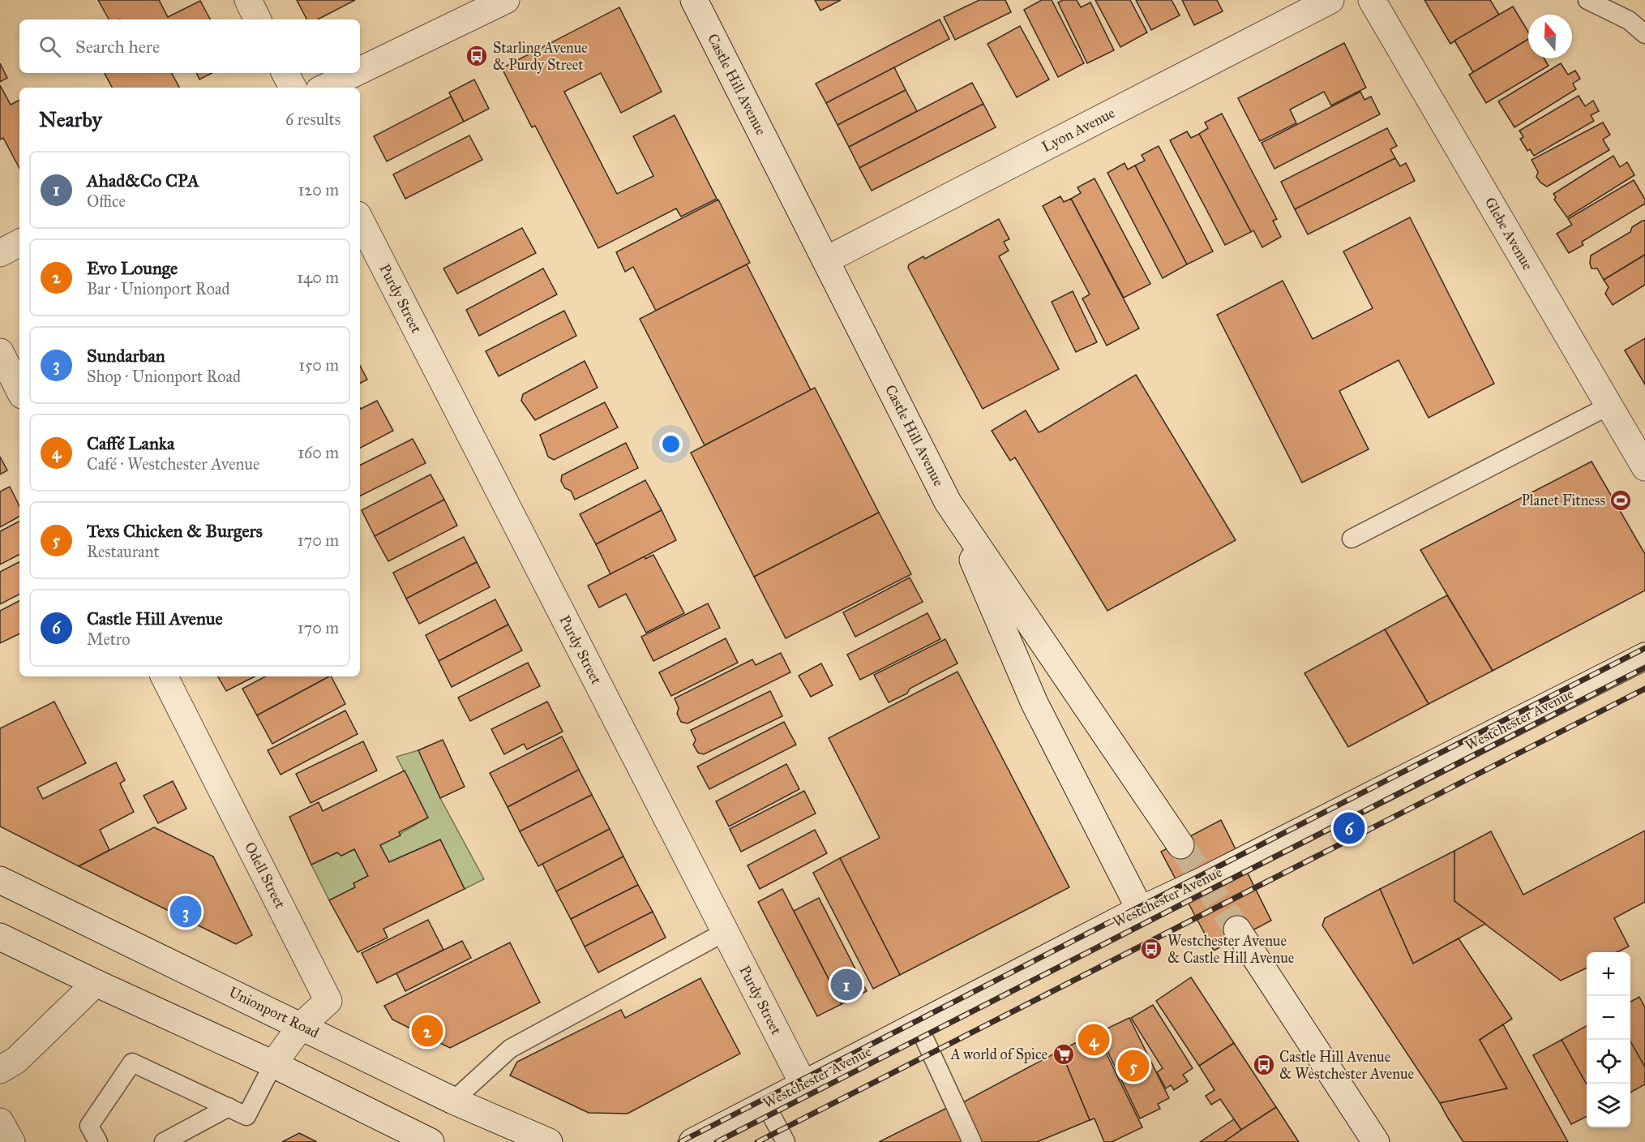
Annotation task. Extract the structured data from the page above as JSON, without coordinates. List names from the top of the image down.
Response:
{
  "streets": {
    "street": [
      "Castle Hill Avenue",
      "Lyon Avenue",
      "Glebe Avenue",
      "Purdy Street",
      "Westchester Avenue",
      "Odell Street",
      "Unionport Road"
    ]
  },
  "crossings": [
    ["Castle Hill Avenue", "Lyon Avenue"],
    ["Purdy Street", "Westchester Avenue"],
    ["Odell Street", "Unionport Road"]
  ],
  "places": {
    "bus stop": ["Starling Avenue & Purdy Street", "Westchester Avenue & Castle Hill Avenue", "Castle Hill Avenue & Westchester Avenue"],
    "sports": ["Planet Fitness"],
    "supermarket": ["A world of Spice"]
  },
  "north": "top",
  "page": {
    "search": "Search here",
    "heading": ["Nearby", "6 results"],
    "list": [
      {
        "mark": "1",
        "name": "Ahad&Co CPA",
        "note": "Office",
        "value": "120 m"
      },
      {
        "mark": "2",
        "name": "Evo Lounge",
        "note": "Bar · Unionport Road",
        "value": "140 m"
      },
      {
        "mark": "3",
        "name": "Sundarban",
        "note": "Shop · Unionport Road",
        "value": "150 m"
      },
      {
        "mark": "4",
        "name": "Caffé Lanka",
        "note": "Café · Westchester Avenue",
        "value": "160 m"
      },
      {
        "mark": "5",
        "name": "Texs Chicken & Burgers",
        "note": "Restaurant",
        "value": "170 m"
      },
      {
        "mark": "6",
        "name": "Castle Hill Avenue",
        "note": "Metro",
        "value": "170 m"
      }
    ],
    "pins": [
      "6",
      "3",
      "1",
      "2",
      "4",
      "5"
    ],
    "map_buttons": ["+", "−"]
  }
}
